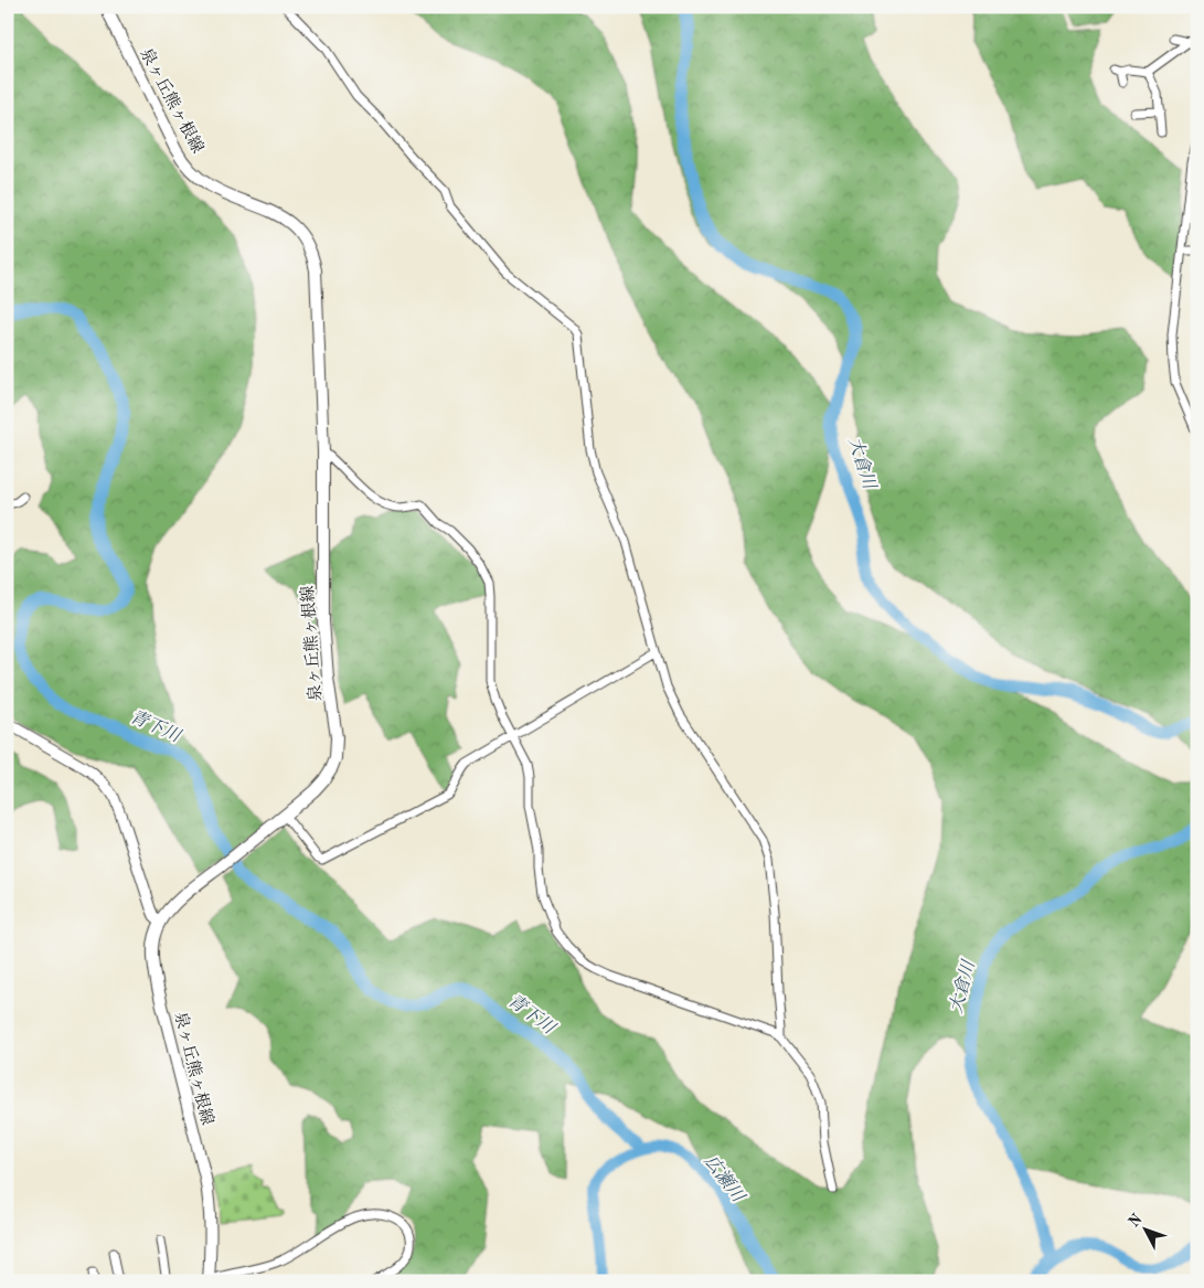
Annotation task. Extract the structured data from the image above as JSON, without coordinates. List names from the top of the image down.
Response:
{
  "streets": {
    "main road": ["泉ヶ丘熊ヶ根線"]
  },
  "water": ["大倉川", "青下川", "広瀬川"],
  "north": "top left"
}
